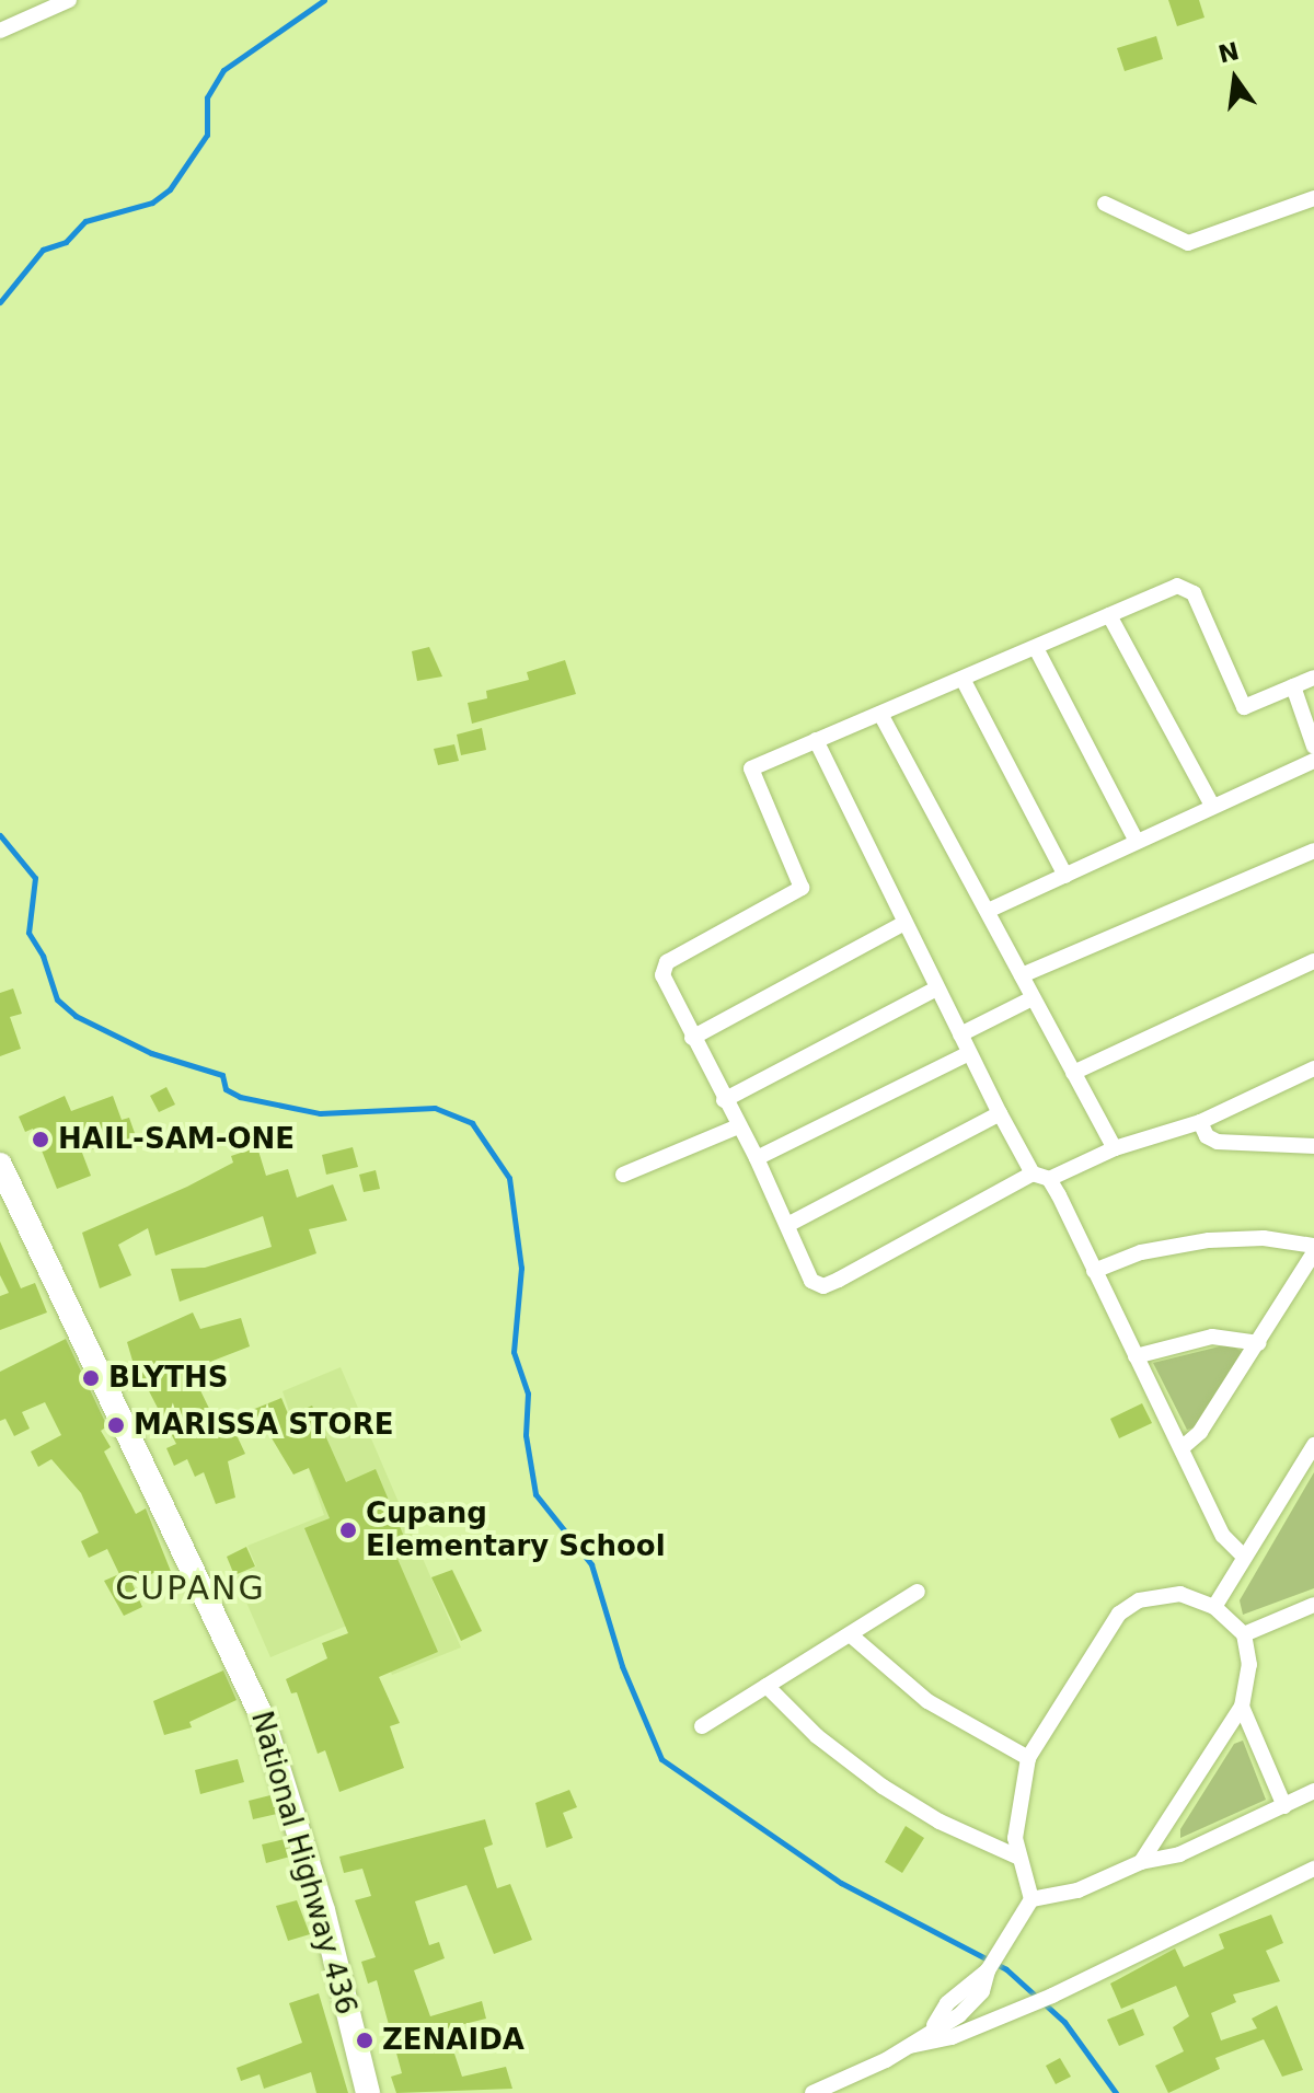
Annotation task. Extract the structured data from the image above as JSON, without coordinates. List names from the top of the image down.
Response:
{
  "streets": {
    "main road": ["National Highway 436"]
  },
  "districts": ["CUPANG"],
  "places": [
    "HAIL-SAM-ONE",
    "BLYTHS",
    "MARISSA STORE",
    "Cupang Elementary School",
    "ZENAIDA"
  ],
  "north": "top"
}
